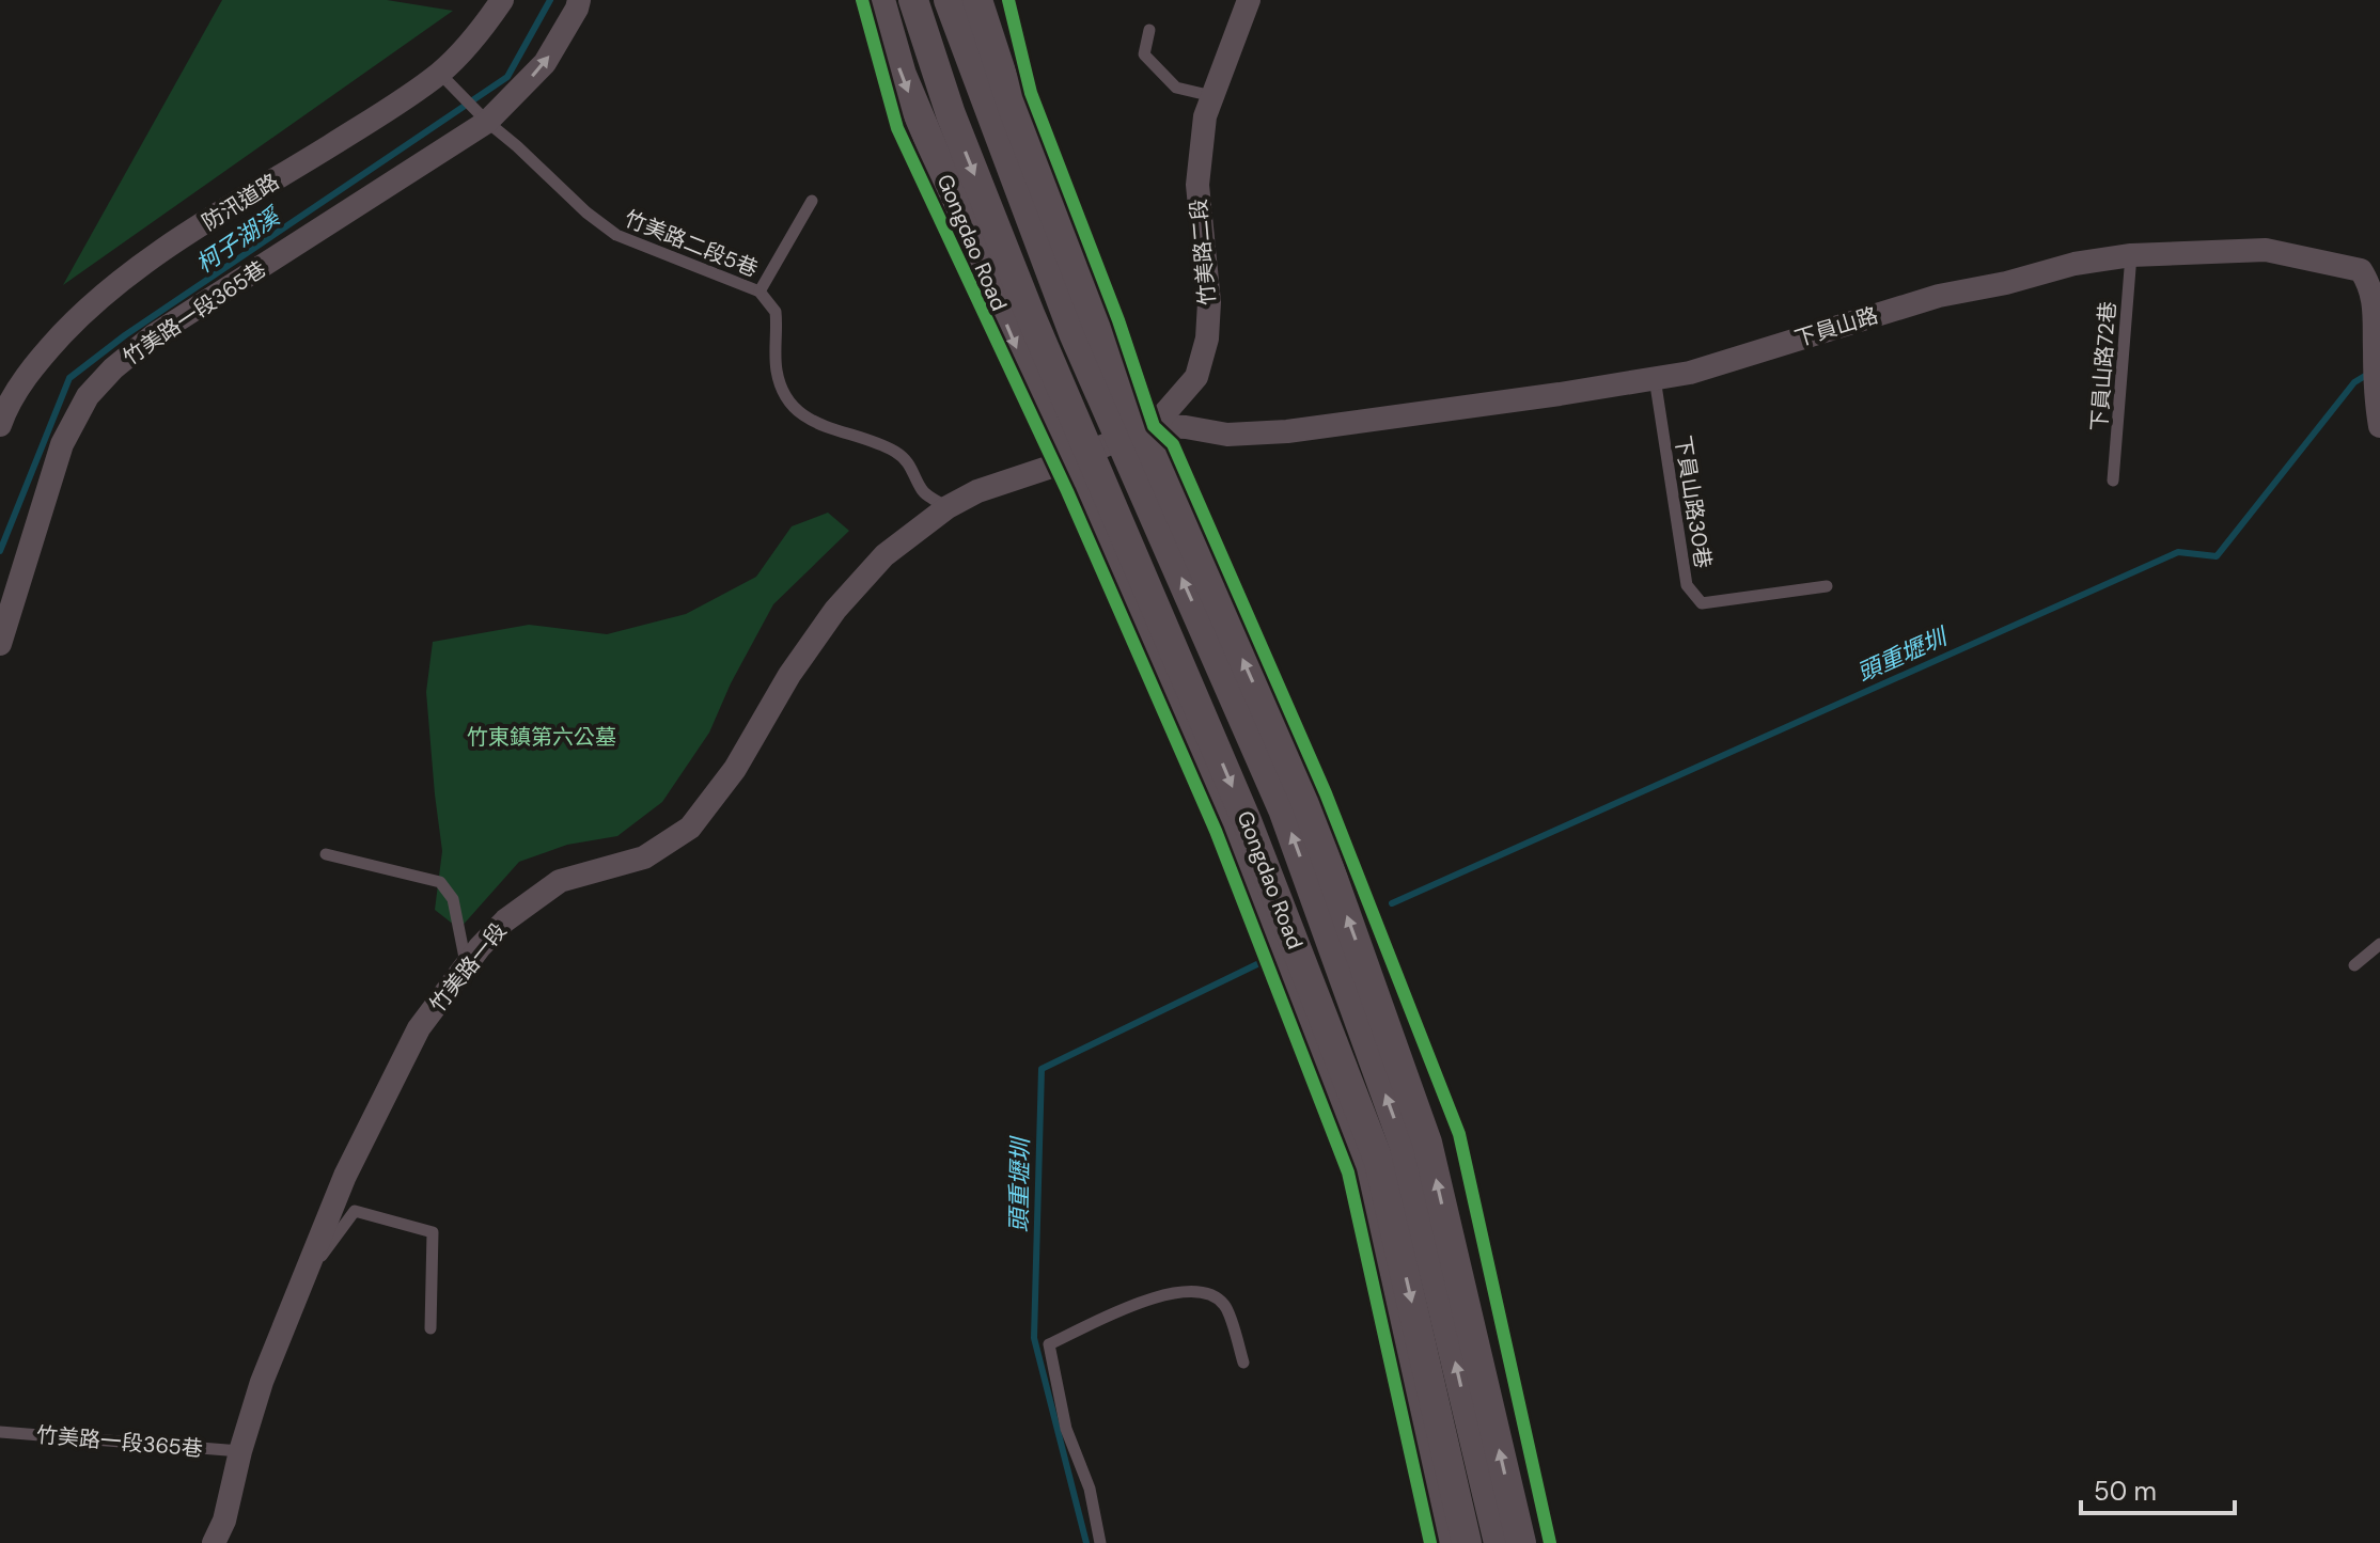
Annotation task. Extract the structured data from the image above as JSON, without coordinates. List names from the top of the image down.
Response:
{
  "streets": {
    "street": [
      "防汛道路",
      "Gongdao Road",
      "竹美路二段",
      "竹美路一段365巷",
      "下員山路",
      "竹美路一段"
    ],
    "lane": ["竹美路二段5巷", "下員山路72巷", "下員山路30巷"]
  },
  "crossings": [
    ["防汛道路", "竹美路二段5巷"],
    ["Gongdao Road", "竹美路二段"],
    ["Gongdao Road", "下員山路"],
    ["竹美路二段5巷", "竹美路二段"],
    ["竹美路二段5巷", "竹美路一段365巷"],
    ["竹美路二段5巷", "竹美路一段"],
    ["竹美路二段", "下員山路"],
    ["竹美路二段", "竹美路一段"],
    ["竹美路一段365巷", "竹美路一段"],
    ["下員山路", "下員山路72巷"],
    ["下員山路", "下員山路30巷"]
  ],
  "water": ["柯子湖溪", "頭重壢圳"],
  "parks": ["竹東鎮第六公墓"],
  "scale_bar": "50 m"
}
